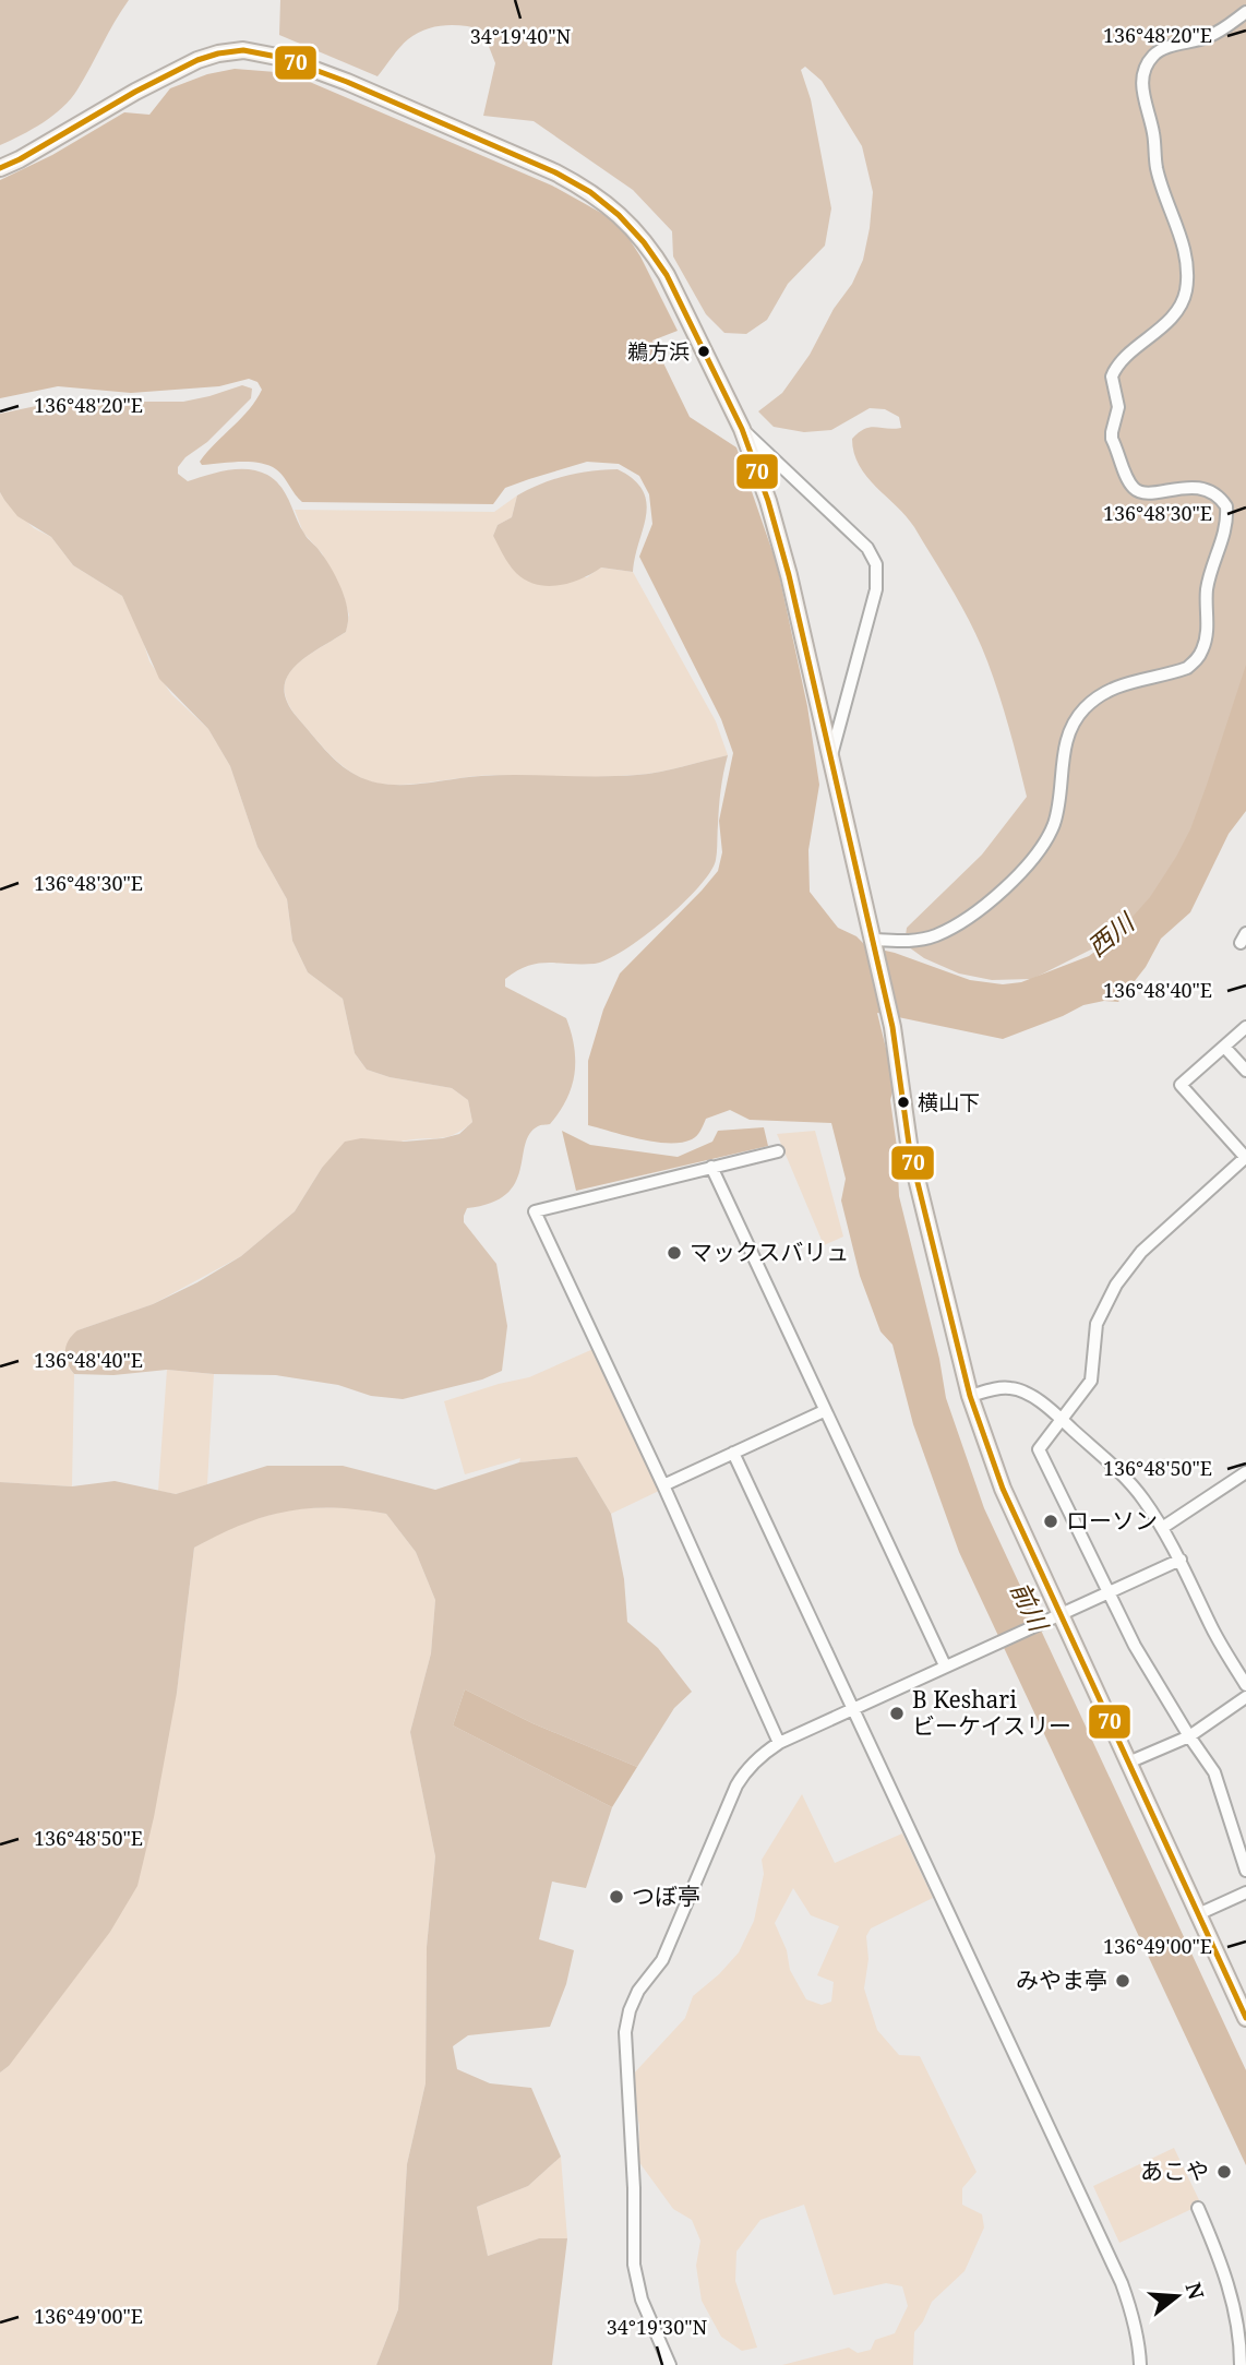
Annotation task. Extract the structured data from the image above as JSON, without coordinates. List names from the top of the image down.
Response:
{
  "water": ["西川", "前川"],
  "places": [
    "鵜方浜",
    "横山下",
    "マックスバリュ",
    "ローソン",
    "B Keshari ビーケイスリー",
    "つぼ亭",
    "みやま亭",
    "あこや"
  ],
  "lines": ["transit line 70"],
  "north": "right",
  "coordinates": [
    "136°48'20\"E",
    "34°19'40\"N",
    "136°48'30\"E",
    "136°48'40\"E",
    "136°48'50\"E",
    "136°49'00\"E",
    "34°19'30\"N"
  ]
}
